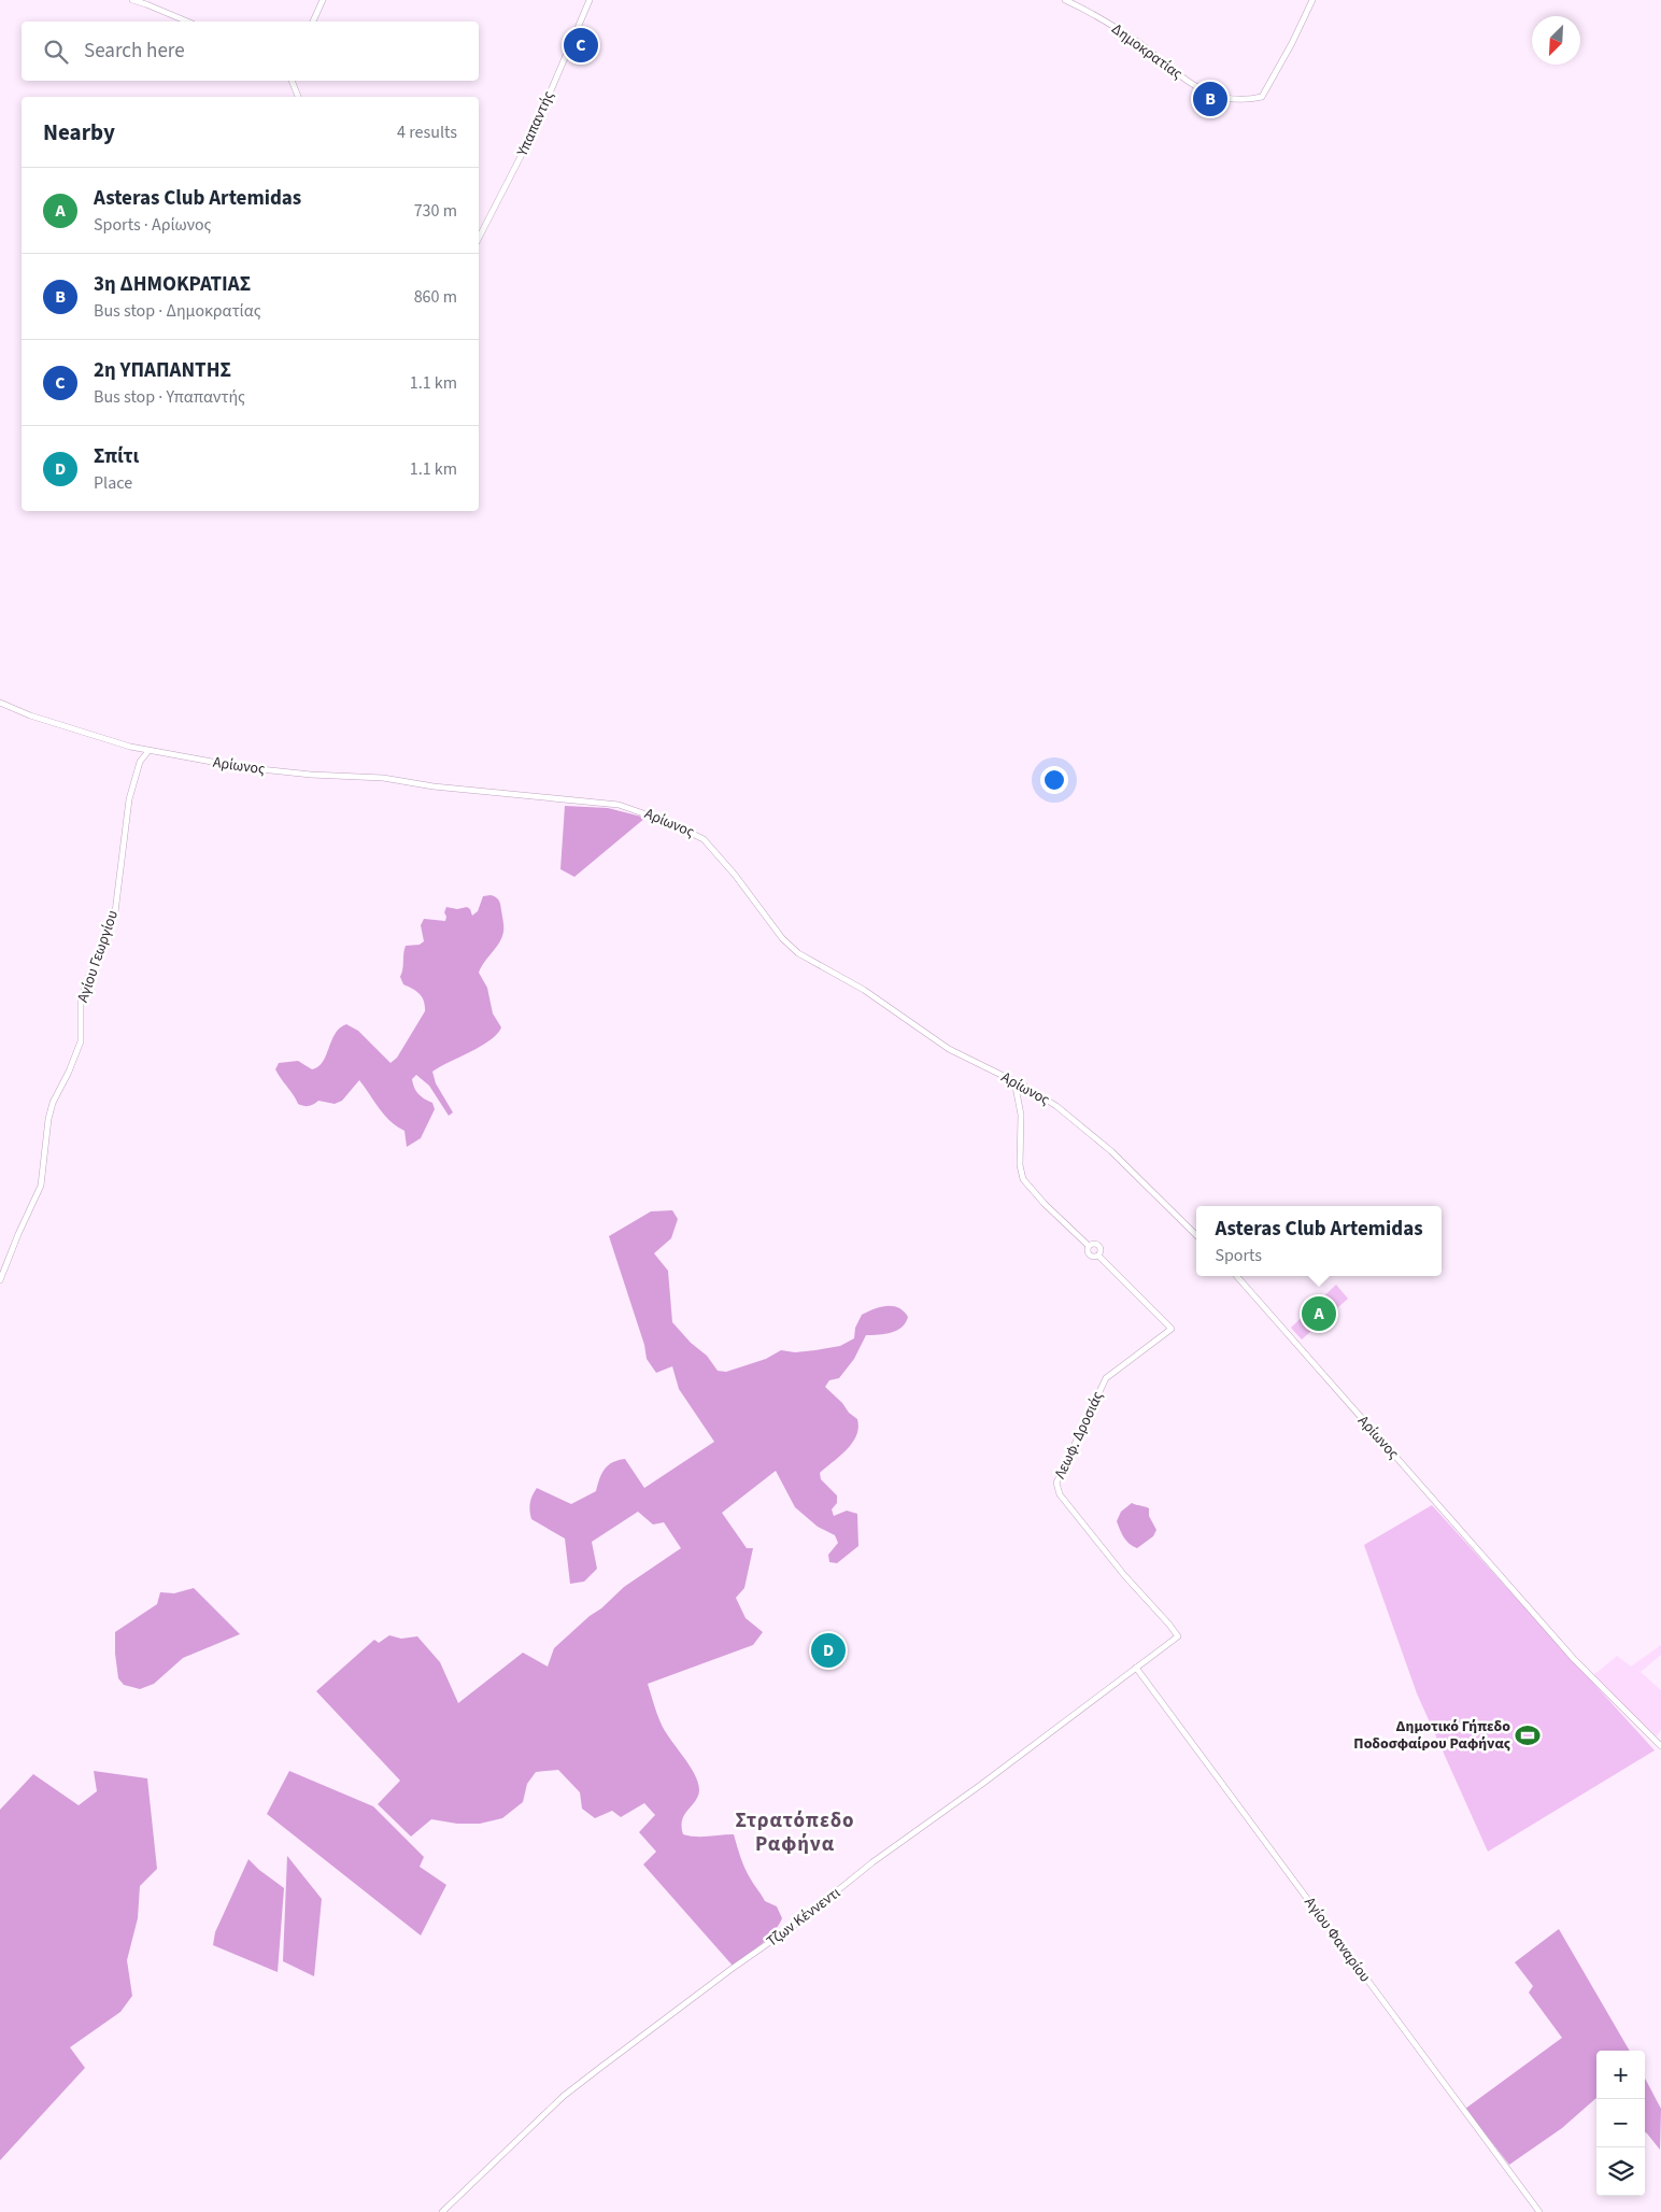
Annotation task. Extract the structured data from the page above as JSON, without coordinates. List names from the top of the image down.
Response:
{
  "streets": {
    "street": [
      "Δημοκρατίας",
      "Υπαπαντής",
      "Αρίωνος",
      "Αγίου Γεωργίου",
      "Λεωφ. Δροσιάς",
      "Τζων Κέννεντι",
      "Αγίου Φαναρίου"
    ]
  },
  "crossings": [
    ["Αρίωνος", "Αγίου Γεωργίου"],
    ["Αρίωνος", "Λεωφ. Δροσιάς"],
    ["Λεωφ. Δροσιάς", "Τζων Κέννεντι"],
    ["Τζων Κέννεντι", "Αγίου Φαναρίου"]
  ],
  "districts": ["Στρατόπεδο Ραφήνα"],
  "places": {
    "sports": ["Δημοτικό Γήπεδο Ποδοσφαίρου Ραφήνας"]
  },
  "north": "bottom left",
  "page": {
    "search": "Search here",
    "pins": [
      "C",
      "B",
      "A",
      "D"
    ],
    "heading": ["Nearby", "4 results"],
    "list": [
      {
        "mark": "A",
        "name": "Asteras Club Artemidas",
        "note": "Sports · Αρίωνος",
        "value": "730 m"
      },
      {
        "mark": "B",
        "name": "3η ΔΗΜΟΚΡΑΤΙΑΣ",
        "note": "Bus stop · Δημοκρατίας",
        "value": "860 m"
      },
      {
        "mark": "C",
        "name": "2η ΥΠΑΠΑΝΤΗΣ",
        "note": "Bus stop · Υπαπαντής",
        "value": "1.1 km"
      },
      {
        "mark": "D",
        "name": "Σπίτι",
        "note": "Place",
        "value": "1.1 km"
      }
    ],
    "popup": ["Asteras Club Artemidas", "Sports"],
    "map_buttons": ["+", "−"]
  }
}
